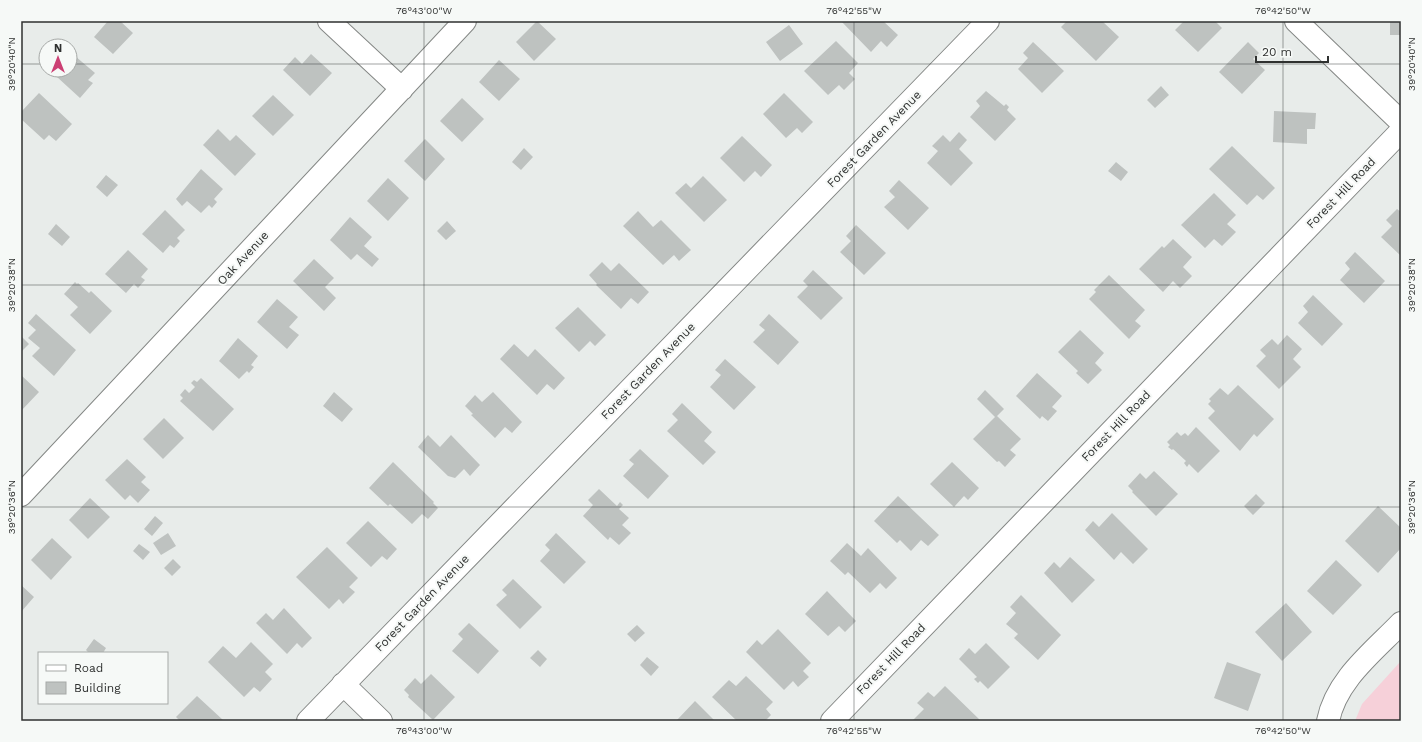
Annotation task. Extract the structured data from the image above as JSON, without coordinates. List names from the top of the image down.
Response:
{
  "streets": {
    "street": ["Forest Garden Avenue", "Forest Hill Road", "Oak Avenue"]
  },
  "legend": ["Road", "Building"],
  "scale_bar": "20 m",
  "north": "top",
  "coordinates": [
    "76°43'00\"W",
    "76°42'55\"W",
    "76°42'50\"W",
    "39°20'40\"N",
    "39°20'38\"N",
    "39°20'36\"N"
  ]
}
